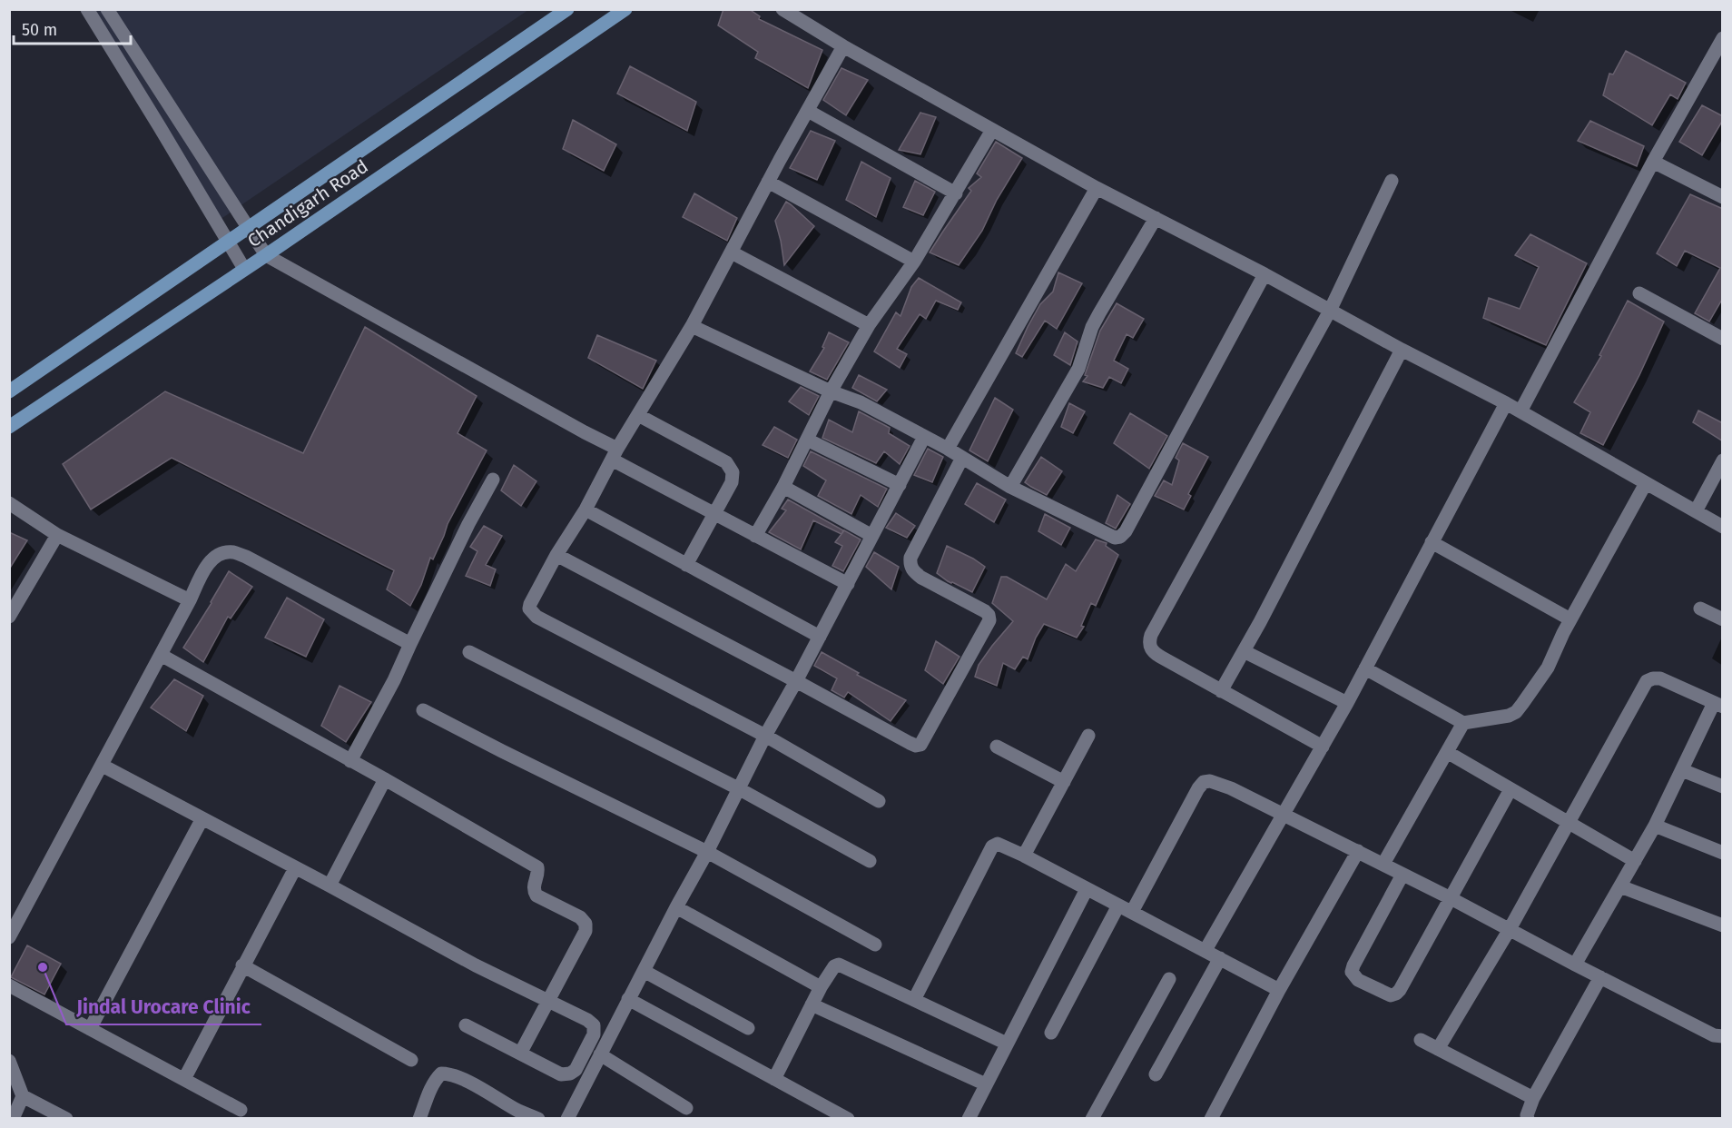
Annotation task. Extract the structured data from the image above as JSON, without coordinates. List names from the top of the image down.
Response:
{
  "streets": {
    "main road": ["Chandigarh Road"]
  },
  "places": ["Jindal Urocare Clinic"],
  "scale_bar": "50 m"
}
